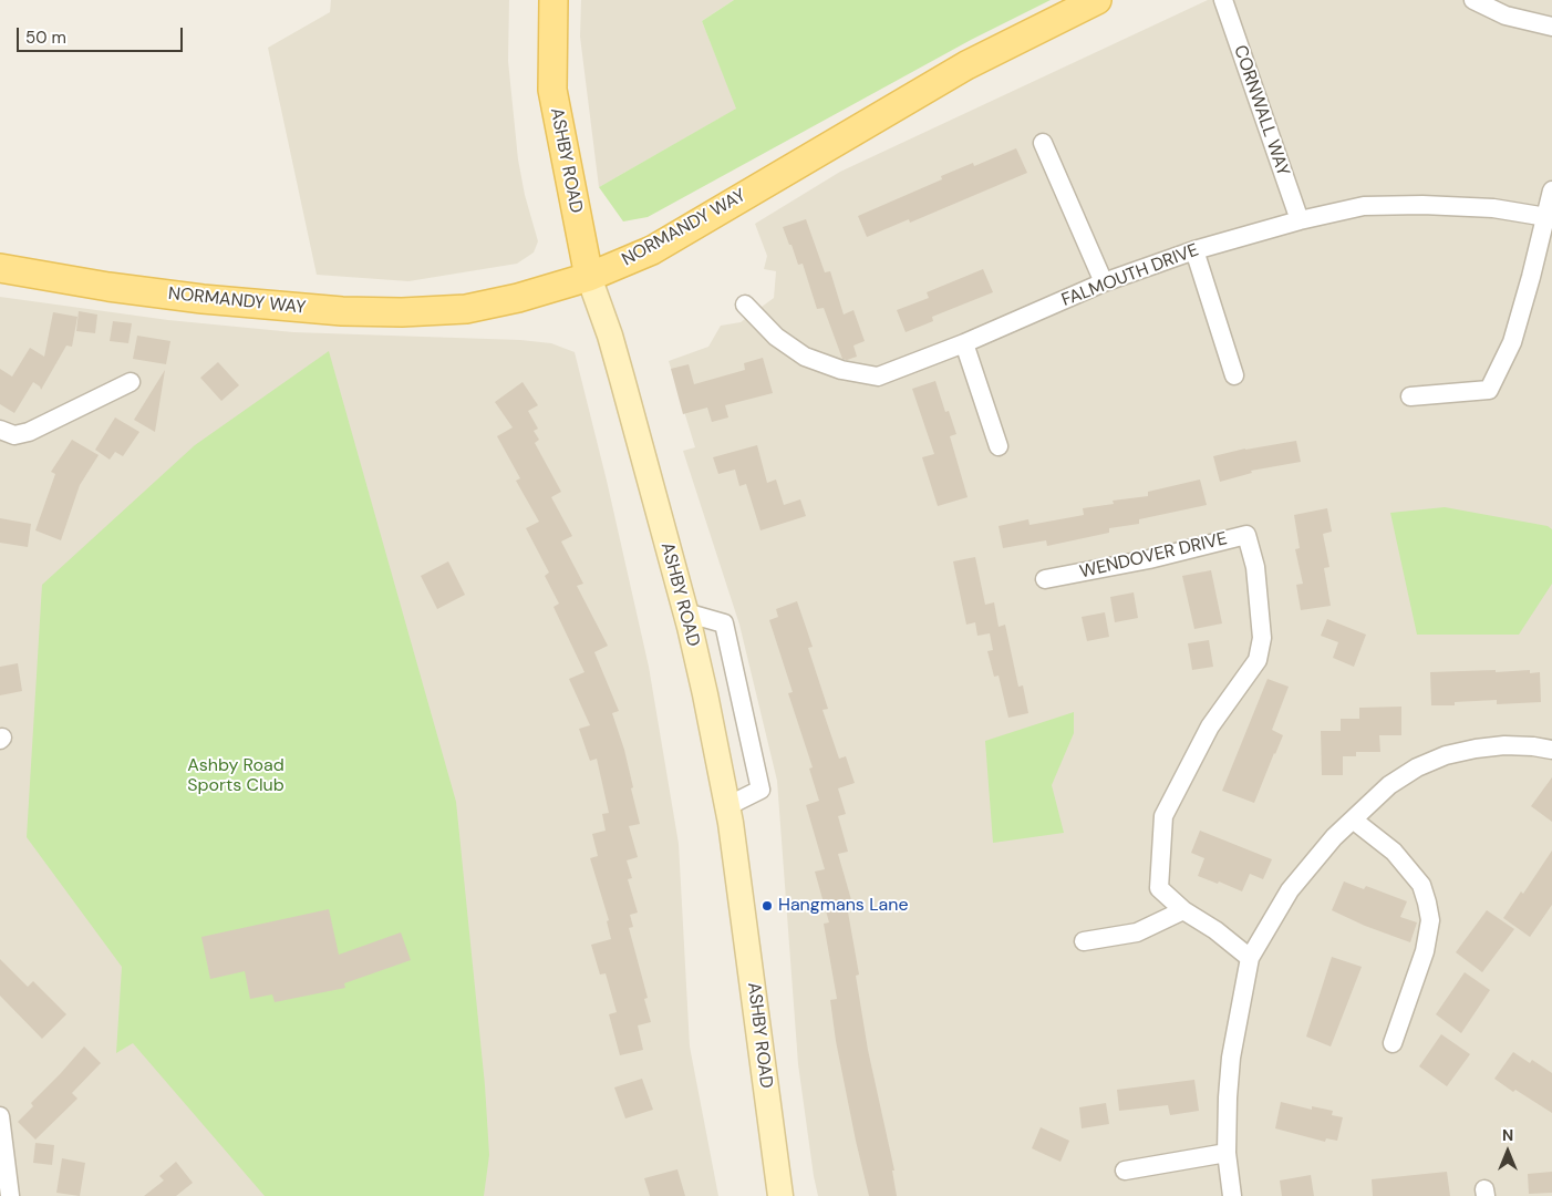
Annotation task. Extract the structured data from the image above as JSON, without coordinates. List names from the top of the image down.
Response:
{
  "streets": {
    "main road": ["ASHBY ROAD", "NORMANDY WAY"],
    "street": ["CORNWALL WAY", "FALMOUTH DRIVE", "WENDOVER DRIVE"]
  },
  "crossings": [
    ["CORNWALL WAY", "FALMOUTH DRIVE"],
    ["ASHBY ROAD", "NORMANDY WAY"]
  ],
  "parks": ["Ashby Road Sports Club"],
  "places": ["Hangmans Lane"],
  "scale_bar": "50 m",
  "north": "top"
}
